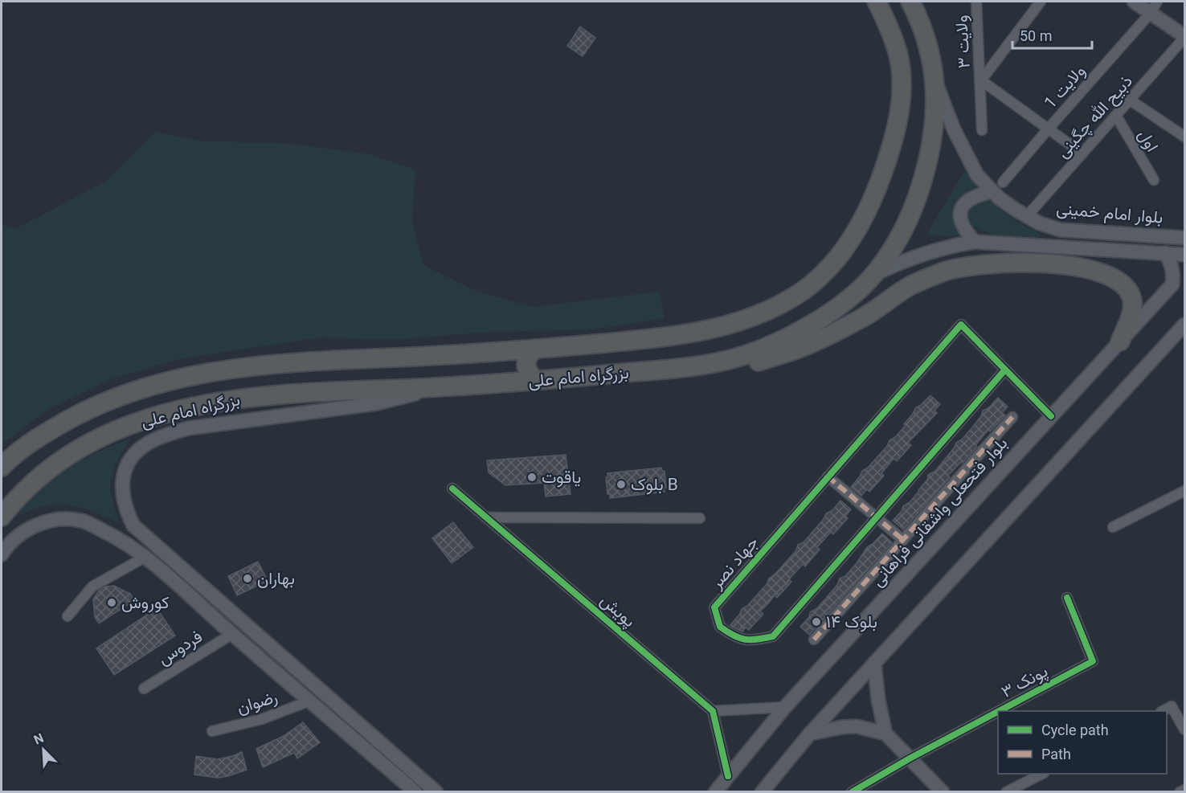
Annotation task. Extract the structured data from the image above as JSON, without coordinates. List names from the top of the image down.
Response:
{
  "streets": {
    "highway": ["بزرگراه امام علی"],
    "main road": ["بلوار امام خمینی", "بلوار فتحعلی واشقانی فراهانی"],
    "street": [
      "ولایت ۳",
      "ولایت 1",
      "ذبیح الله چگینی",
      "اول",
      "جهاد نصر",
      "پویش",
      "فردوس",
      "پونک ۳",
      "رضوان"
    ]
  },
  "crossings": [
    ["ولایت 1", "بلوار امام خمینی"],
    ["ذبیح الله چگینی", "اول"],
    ["ذبیح الله چگینی", "بلوار امام خمینی"],
    ["بلوار امام خمینی", "بزرگراه امام علی"],
    ["بلوار فتحعلی واشقانی فراهانی", "جهاد نصر"]
  ],
  "places": [
    "یاقوت",
    "بلوک B",
    "بهاران",
    "کوروش",
    "بلوک ۱۴"
  ],
  "legend": ["Cycle path", "Path"],
  "scale_bar": "50 m",
  "north": "top left"
}
